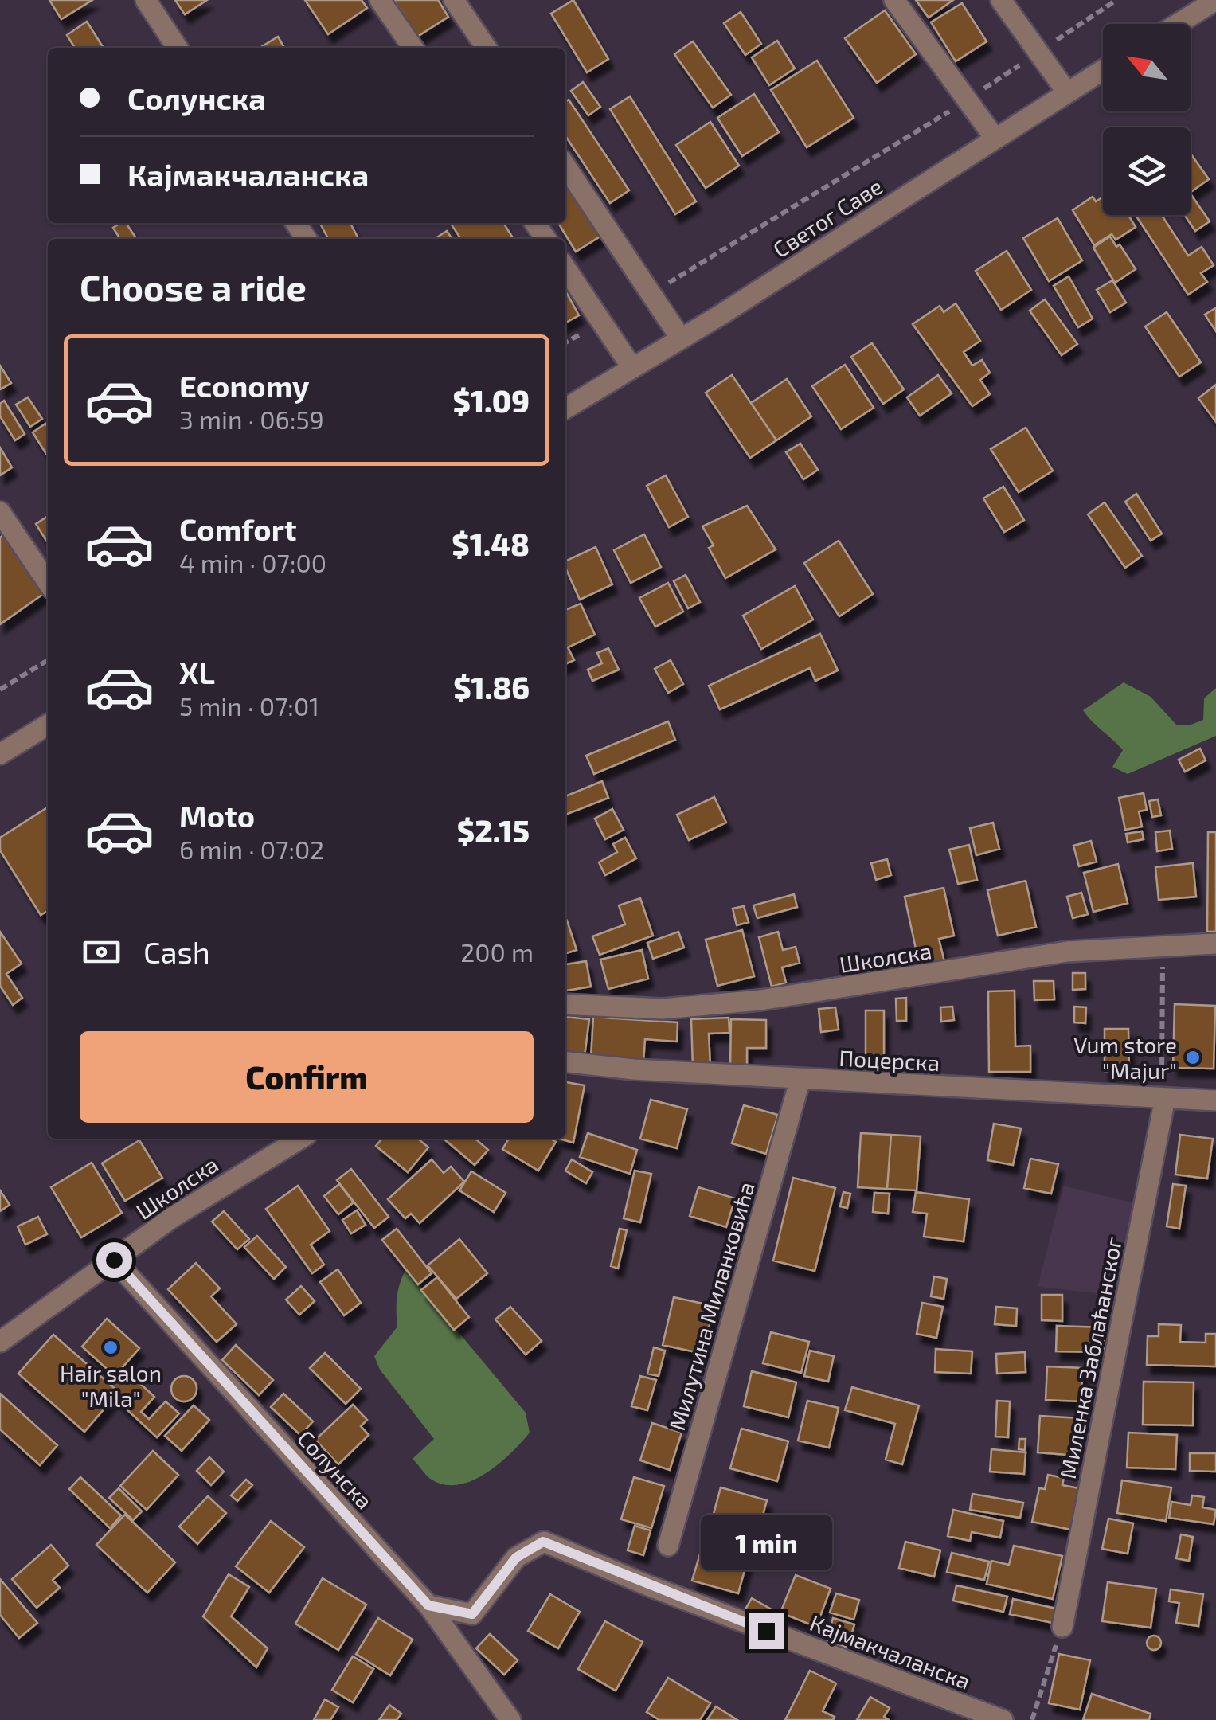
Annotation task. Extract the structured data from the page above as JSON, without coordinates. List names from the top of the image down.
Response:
{
  "streets": {
    "street": [
      "Светог Саве",
      "Школска",
      "Поцерска",
      "Милутина Миланковића",
      "Миленка Заблаћанског",
      "Солунска",
      "Кајмакчаланска"
    ]
  },
  "crossings": [
    ["Школска", "Солунска"],
    ["Поцерска", "Милутина Миланковића"],
    ["Поцерска", "Миленка Заблаћанског"],
    ["Солунска", "Кајмакчаланска"]
  ],
  "places": ["Vum store \"Majur\"", "Hair salon \"Mila\""],
  "north": "top left",
  "page": {
    "banner": ["Солунска", "Кајмакчаланска"],
    "heading": "Choose a ride",
    "list": [
      {
        "name": "Economy",
        "note": "3 min · 06:59",
        "value": "$1.09"
      },
      {
        "name": "Comfort",
        "note": "4 min · 07:00",
        "value": "$1.48"
      },
      {
        "name": "XL",
        "note": "5 min · 07:01",
        "value": "$1.86"
      },
      {
        "name": "Moto",
        "note": "6 min · 07:02",
        "value": "$2.15"
      }
    ],
    "pay": ["Cash", "200 m"],
    "buttons": "Confirm",
    "bubble": "1 min"
  }
}
